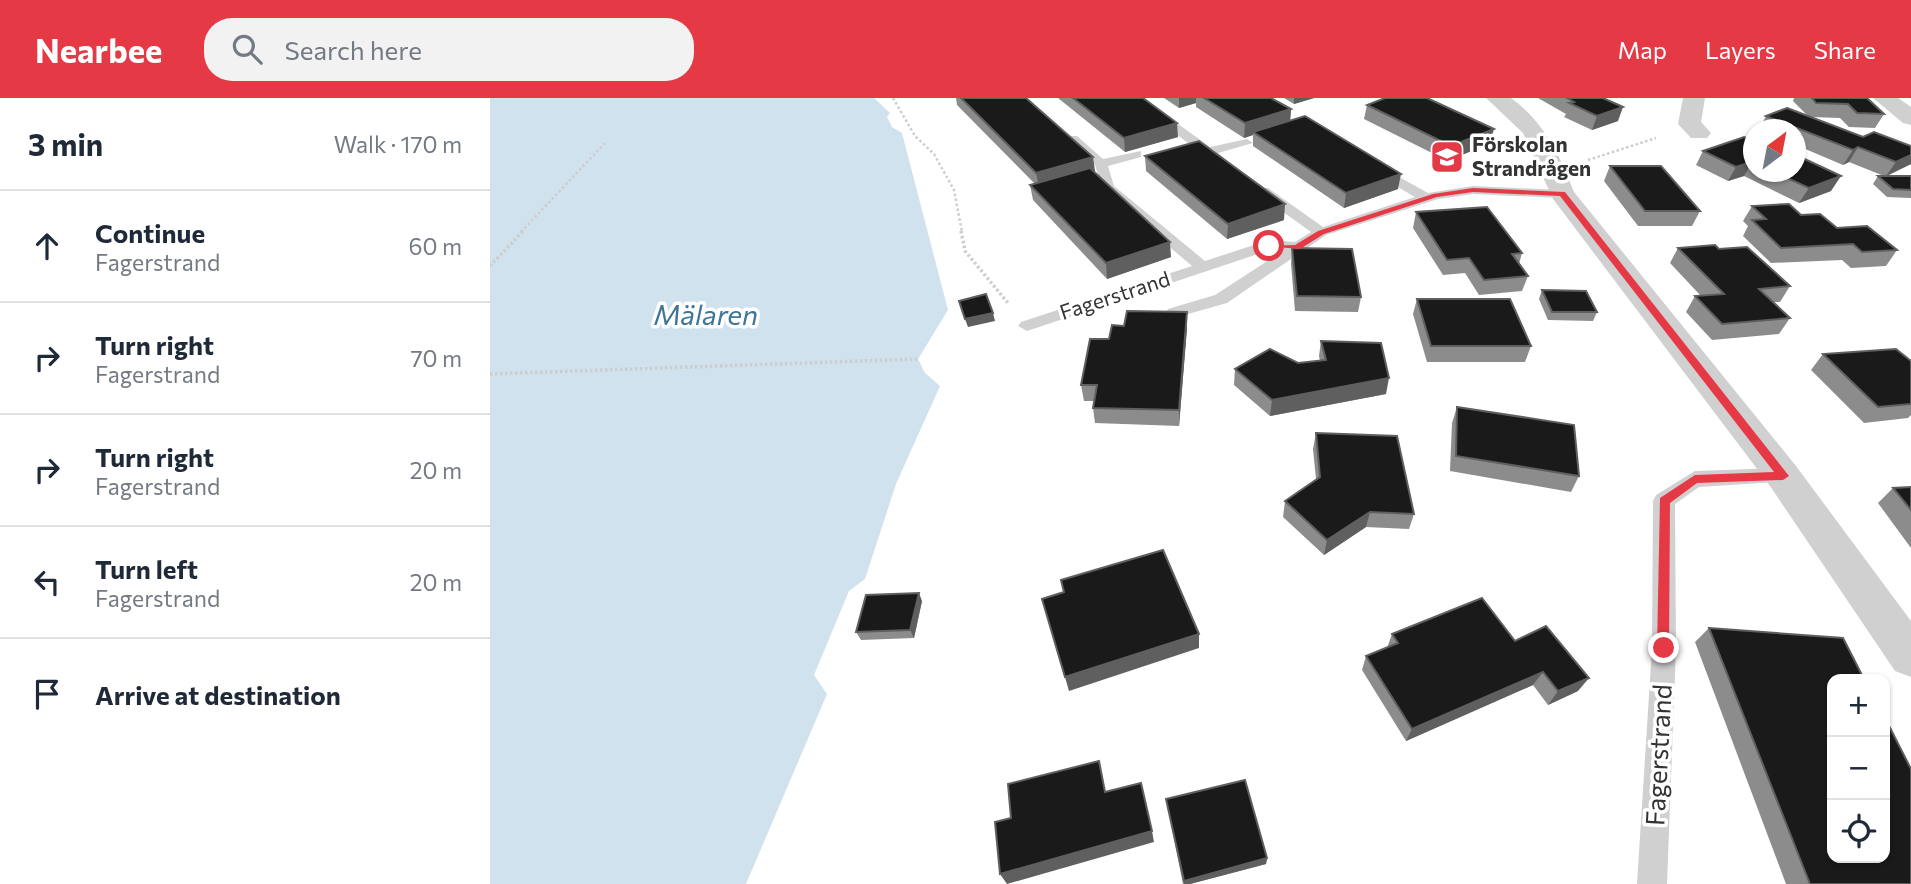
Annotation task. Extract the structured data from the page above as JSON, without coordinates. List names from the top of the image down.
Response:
{
  "streets": {
    "lane": ["Fagerstrand"]
  },
  "water": ["Mälaren"],
  "places": {
    "school or university": ["Förskolan Strandrågen"]
  },
  "north": "top right",
  "page": {
    "header": "Nearbee",
    "search": "Search here",
    "nav": ["Map", "Layers", "Share"],
    "heading": ["3 min", "Walk · 170 m"],
    "list": [
      ["Continue", "Fagerstrand", "60 m"],
      ["Turn right", "Fagerstrand", "70 m"],
      ["Turn right", "Fagerstrand", "20 m"],
      ["Turn left", "Fagerstrand", "20 m"],
      "Arrive at destination"
    ],
    "map_buttons": ["+", "−"]
  }
}
